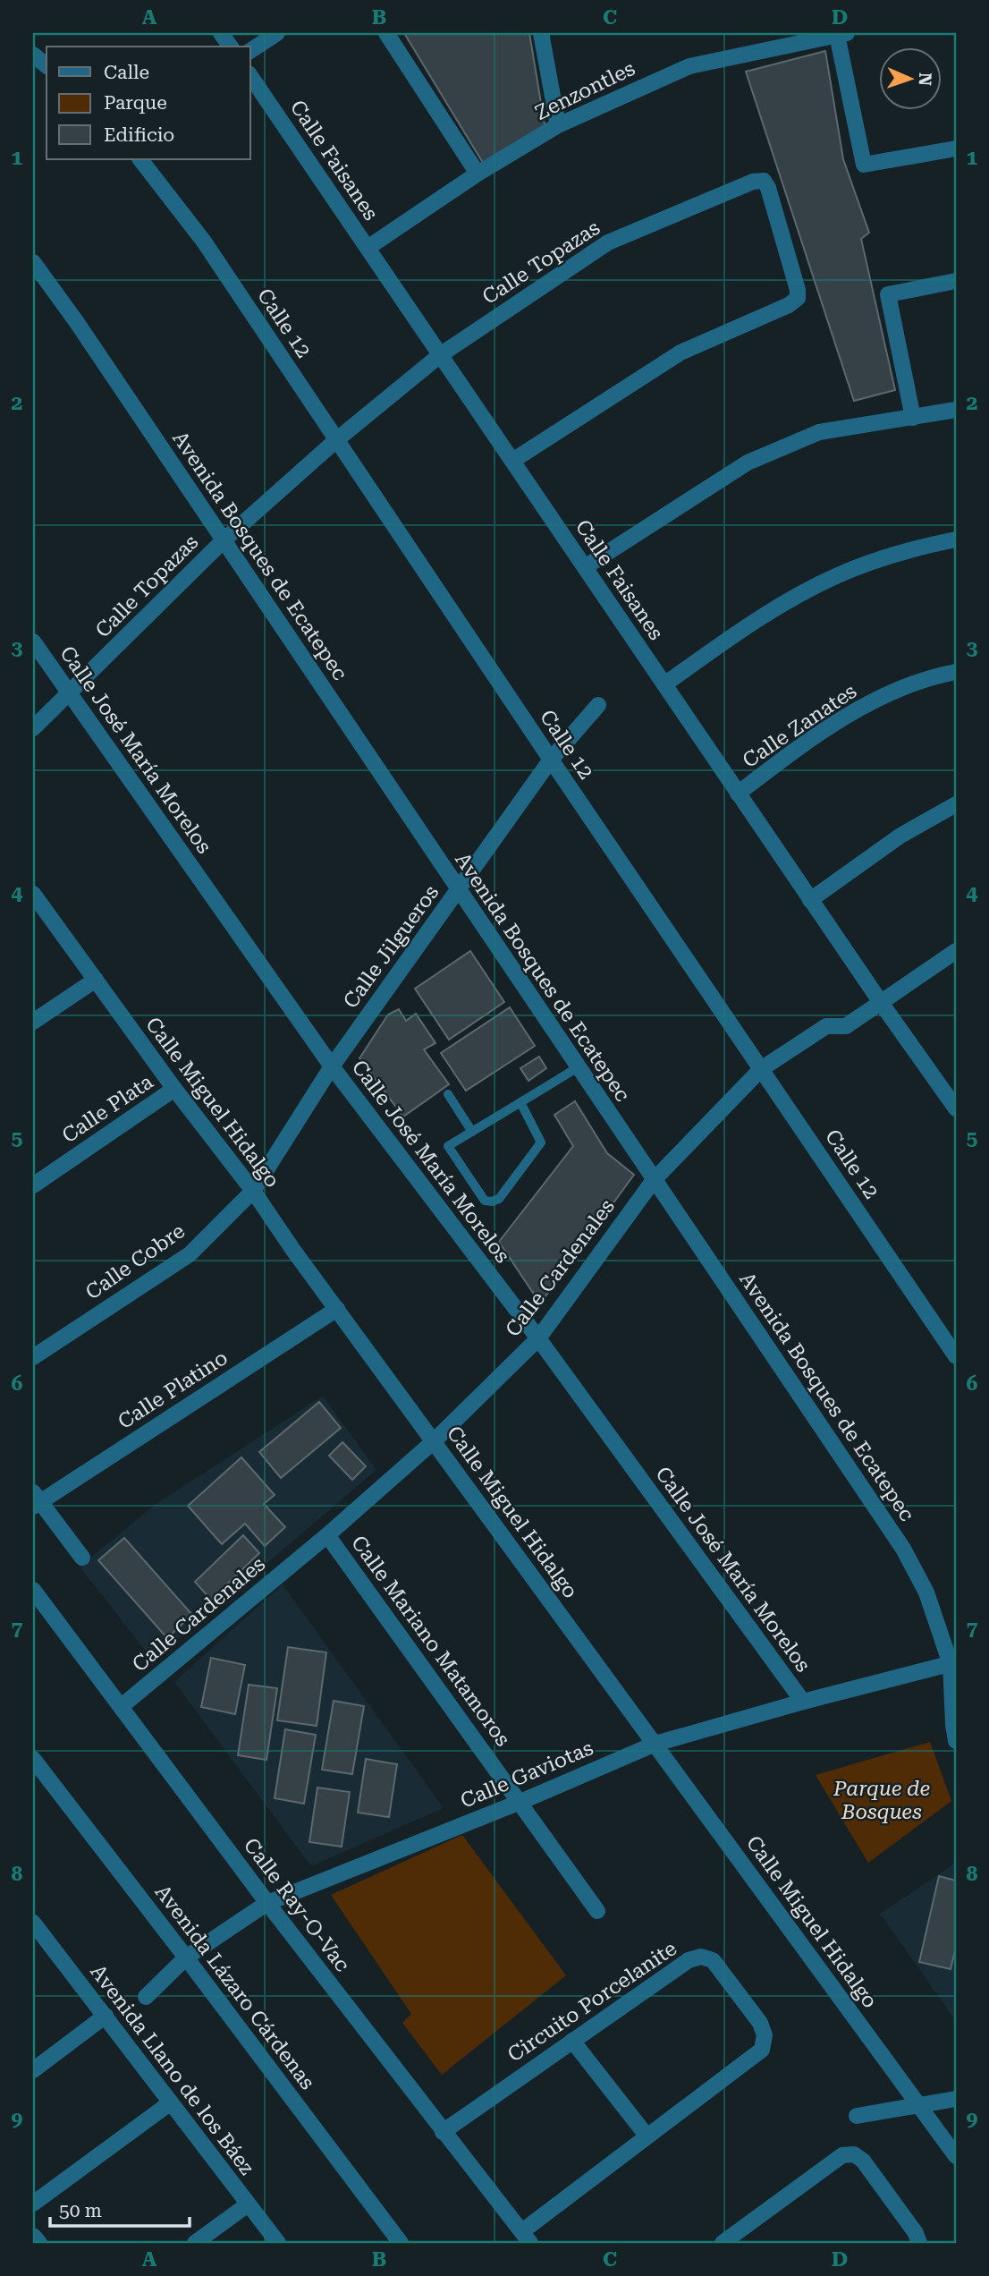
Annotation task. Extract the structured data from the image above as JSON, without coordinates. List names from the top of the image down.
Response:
{
  "streets": {
    "street": [
      "Zenzontles",
      "Calle Faisanes",
      "Calle Topazas",
      "Calle 12",
      "Avenida Bosques de Ecatepec",
      "Calle Zanates",
      "Calle José María Morelos",
      "Calle Jilgueros",
      "Calle Miguel Hidalgo",
      "Calle Plata",
      "Calle Cobre",
      "Calle Cardenales",
      "Calle Platino",
      "Calle Mariano Matamoros",
      "Calle Gaviotas",
      "Calle Ray-O-Vac",
      "Avenida Lázaro Cárdenas",
      "Circuito Porcelanite",
      "Avenida Llano de los Báez"
    ]
  },
  "crossings": [
    ["Zenzontles", "Calle Faisanes"],
    ["Calle Faisanes", "Calle Topazas"],
    ["Calle Faisanes", "Calle Zanates"],
    ["Calle Faisanes", "Calle Cardenales"],
    ["Calle Topazas", "Calle 12"],
    ["Calle Topazas", "Avenida Bosques de Ecatepec"],
    ["Calle Topazas", "Calle José María Morelos"],
    ["Calle 12", "Calle Jilgueros"],
    ["Calle 12", "Calle Cardenales"],
    ["Avenida Bosques de Ecatepec", "Calle Jilgueros"],
    ["Avenida Bosques de Ecatepec", "Calle Cardenales"],
    ["Avenida Bosques de Ecatepec", "Calle Gaviotas"],
    ["Calle José María Morelos", "Calle Jilgueros"],
    ["Calle José María Morelos", "Calle Cardenales"],
    ["Calle José María Morelos", "Calle Gaviotas"],
    ["Calle Jilgueros", "Calle Miguel Hidalgo"],
    ["Calle Jilgueros", "Calle Cobre"],
    ["Calle Miguel Hidalgo", "Calle Plata"],
    ["Calle Miguel Hidalgo", "Calle Cobre"],
    ["Calle Miguel Hidalgo", "Calle Cardenales"],
    ["Calle Miguel Hidalgo", "Calle Platino"],
    ["Calle Miguel Hidalgo", "Calle Gaviotas"],
    ["Calle Cardenales", "Calle Mariano Matamoros"],
    ["Calle Cardenales", "Calle Ray-O-Vac"],
    ["Calle Mariano Matamoros", "Calle Gaviotas"],
    ["Calle Gaviotas", "Calle Ray-O-Vac"],
    ["Calle Gaviotas", "Avenida Lázaro Cárdenas"],
    ["Calle Ray-O-Vac", "Circuito Porcelanite"]
  ],
  "parks": ["Parque de Bosques"],
  "legend": ["Calle", "Parque", "Edificio"],
  "scale_bar": "50 m",
  "north": "right",
  "grid": {
    "columns": [
      "A",
      "B",
      "C",
      "D"
    ],
    "rows": [
      "1",
      "2",
      "3",
      "4",
      "5",
      "6",
      "7",
      "8",
      "9"
    ]
  }
}
